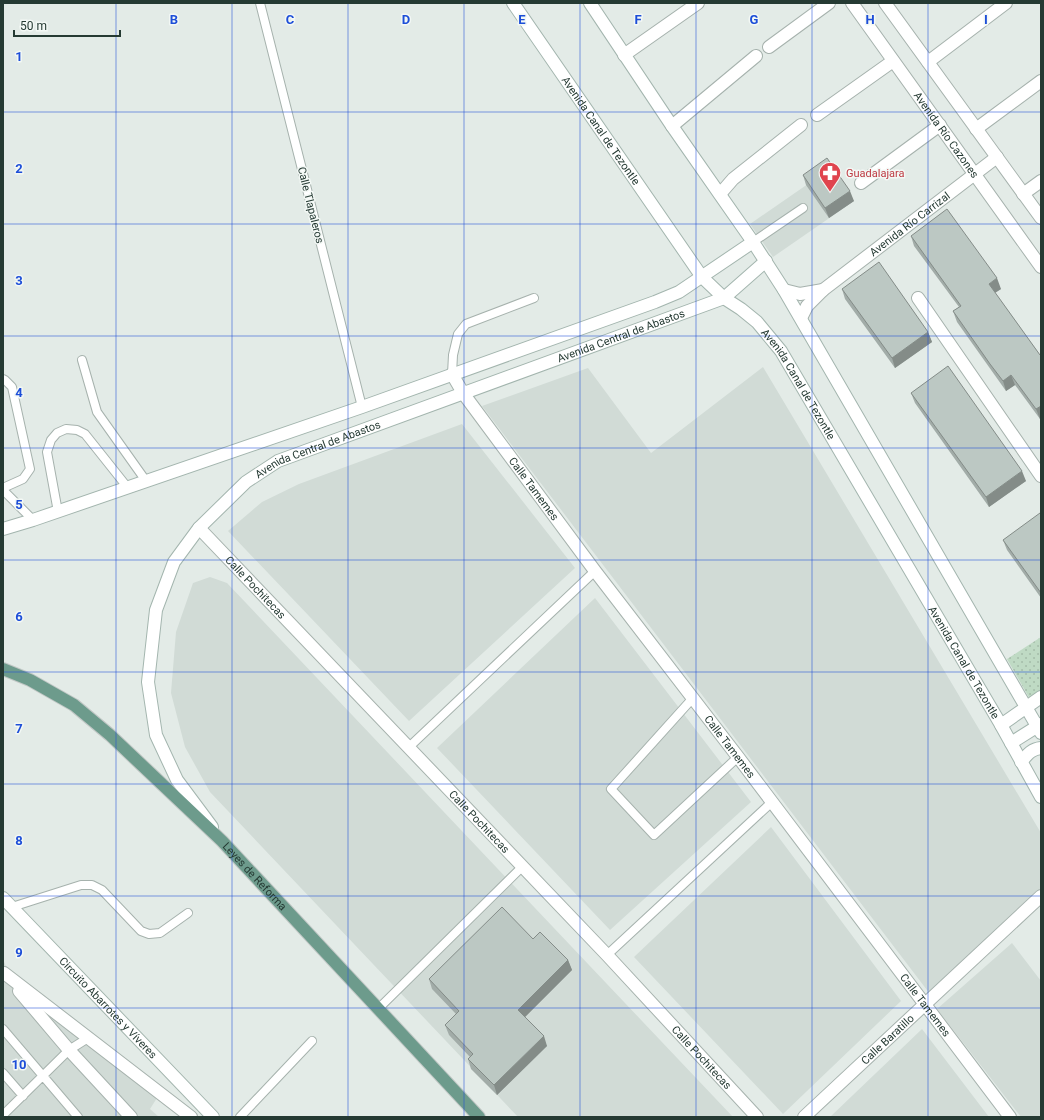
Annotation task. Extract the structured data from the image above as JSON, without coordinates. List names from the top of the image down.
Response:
{
  "streets": {
    "main road": ["Leyes de Reforma"],
    "street": [
      "Avenida Canal de Tezontle",
      "Avenida Río Cazones",
      "Avenida Río Carrizal",
      "Avenida Central de Abastos",
      "Calle Tamemes",
      "Calle Pochitecas",
      "Circuito Abarrotes y Víveres",
      "Calle Baratillo"
    ],
    "lane": ["Calle Tlapaleros"]
  },
  "crossings": [
    ["Avenida Canal de Tezontle", "Avenida Central de Abastos"],
    ["Avenida Río Cazones", "Avenida Río Carrizal"],
    ["Calle Tlapaleros", "Avenida Central de Abastos"],
    ["Avenida Central de Abastos", "Calle Tamemes"],
    ["Avenida Central de Abastos", "Calle Pochitecas"],
    ["Avenida Central de Abastos", "Leyes de Reforma"],
    ["Calle Tamemes", "Calle Baratillo"]
  ],
  "places": {
    "pharmacy": ["Guadalajara"]
  },
  "scale_bar": "50 m",
  "grid": {
    "columns": [
      "B",
      "C",
      "D",
      "E",
      "F",
      "G",
      "H",
      "I"
    ],
    "rows": [
      "1",
      "2",
      "3",
      "4",
      "5",
      "6",
      "7",
      "8",
      "9",
      "10"
    ]
  }
}
